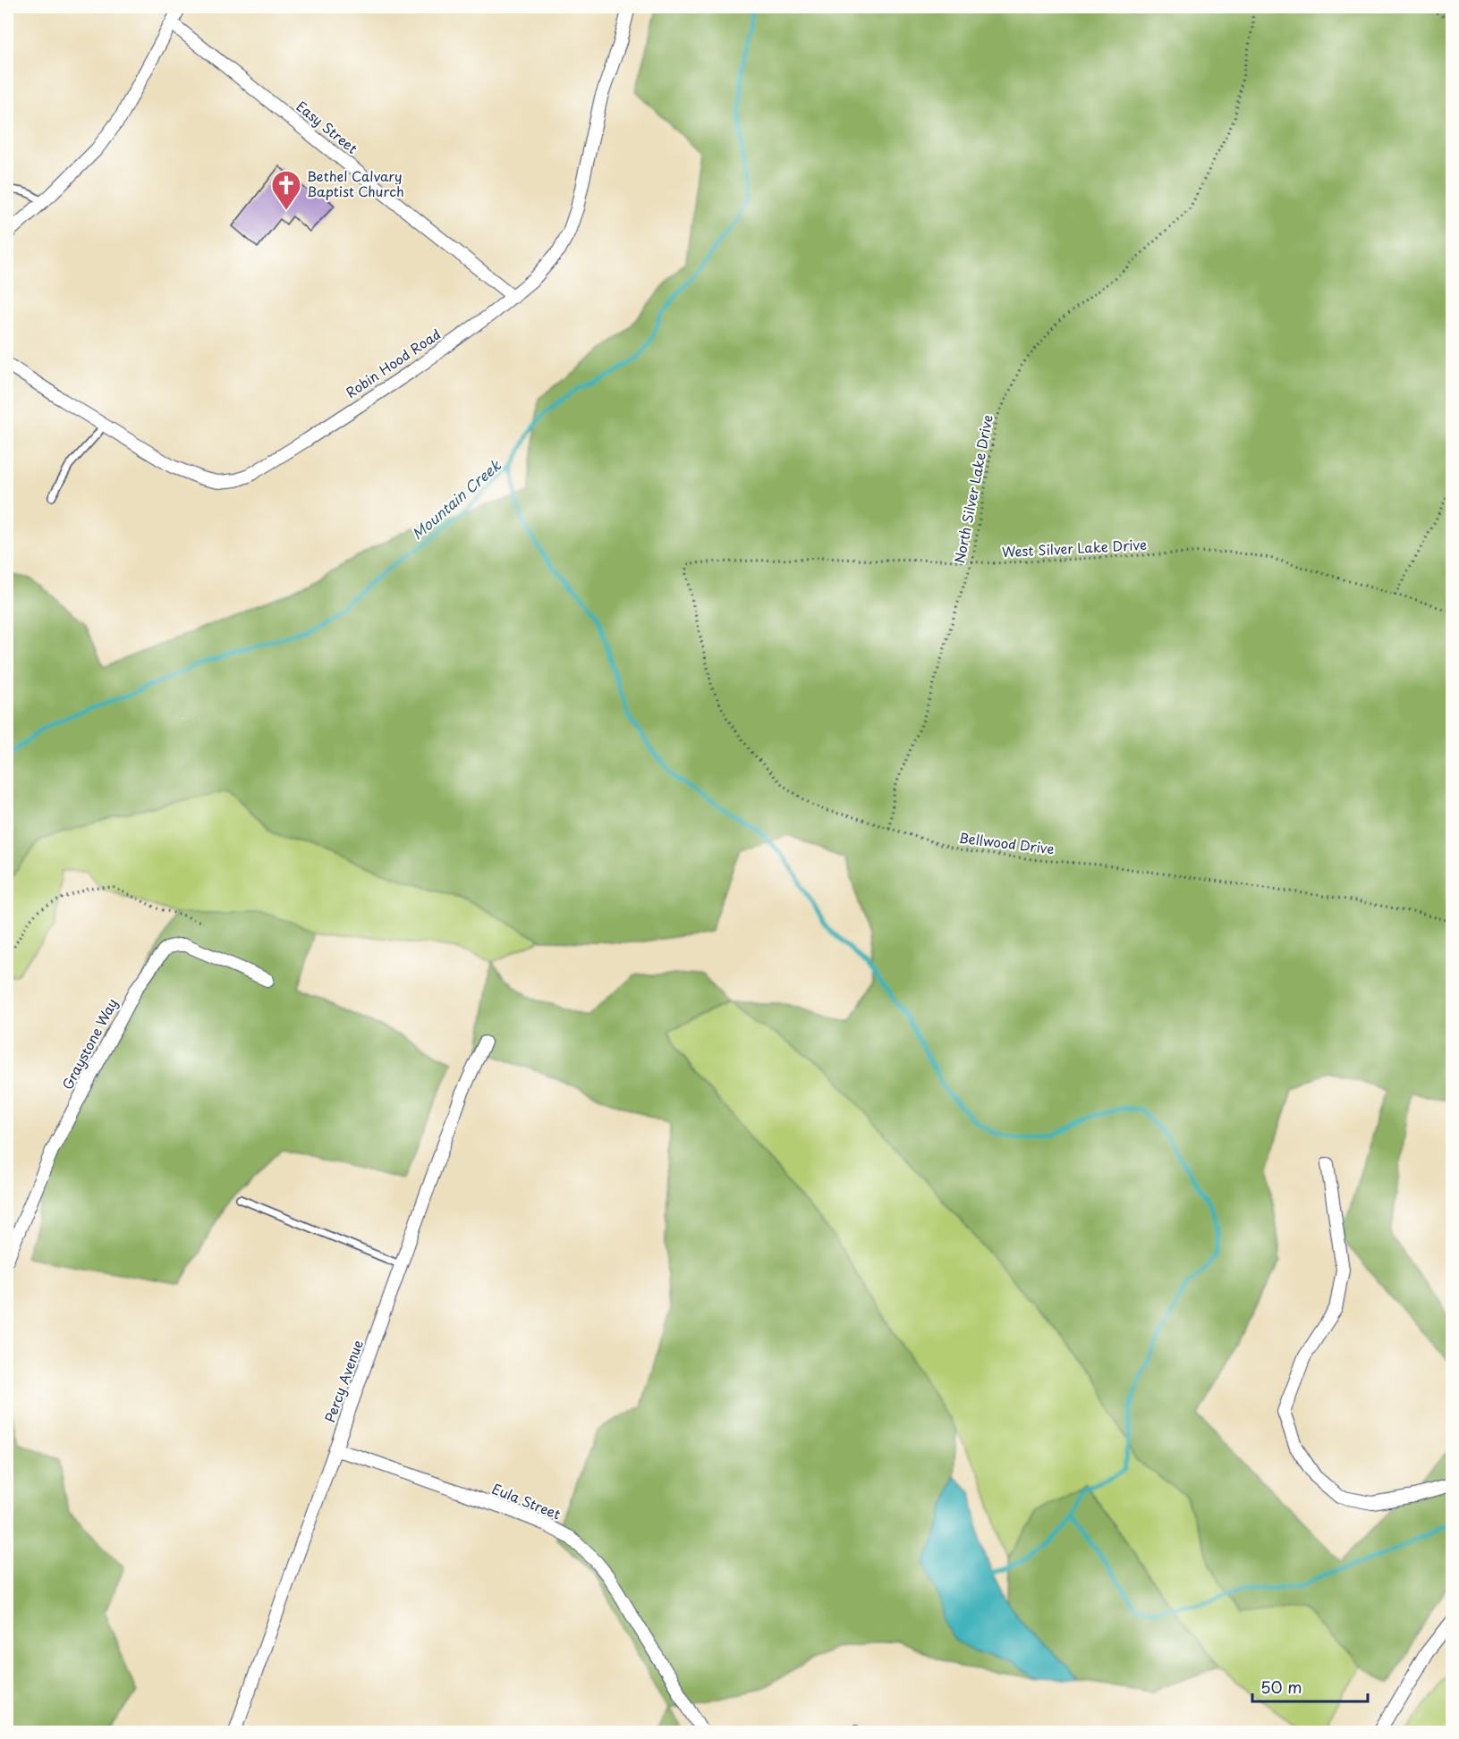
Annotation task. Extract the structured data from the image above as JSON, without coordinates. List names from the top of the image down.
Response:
{
  "streets": {
    "street": [
      "Easy Street",
      "Robin Hood Road",
      "Graystone Way",
      "Percy Avenue",
      "Eula Street"
    ],
    "path": ["North Silver Lake Drive", "West Silver Lake Drive", "Bellwood Drive"]
  },
  "crossings": [
    ["Easy Street", "Robin Hood Road"],
    ["North Silver Lake Drive", "West Silver Lake Drive"],
    ["North Silver Lake Drive", "Bellwood Drive"],
    ["West Silver Lake Drive", "Bellwood Drive"],
    ["Percy Avenue", "Eula Street"]
  ],
  "water": ["Mountain Creek"],
  "places": {
    "church": ["Bethel Calvary Baptist Church"]
  },
  "scale_bar": "50 m"
}
